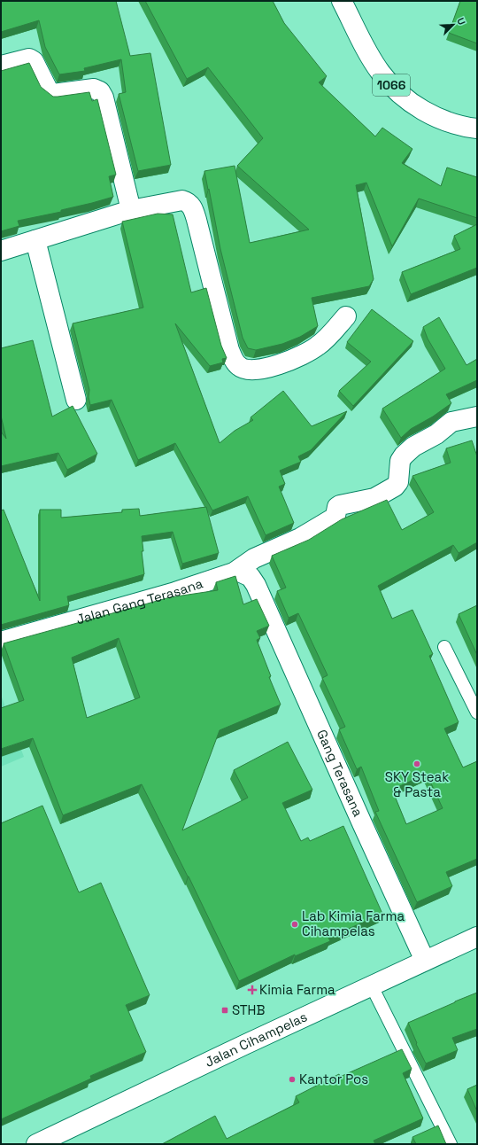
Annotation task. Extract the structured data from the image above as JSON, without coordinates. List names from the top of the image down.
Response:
{
  "streets": {
    "street": [
      "1066",
      "Jalan Gang Terasana",
      "Gang Terasana",
      "Jalan Cihampelas"
    ]
  },
  "crossings": [
    ["Jalan Gang Terasana", "Gang Terasana"],
    ["Gang Terasana", "Jalan Cihampelas"]
  ],
  "places": {
    "other": ["SKY Steak & Pasta", "Lab Kimia Farma Cihampelas", "Kantor Pos"],
    "health": ["Kimia Farma"],
    "transit": ["STHB"]
  },
  "north": "top right"
}
